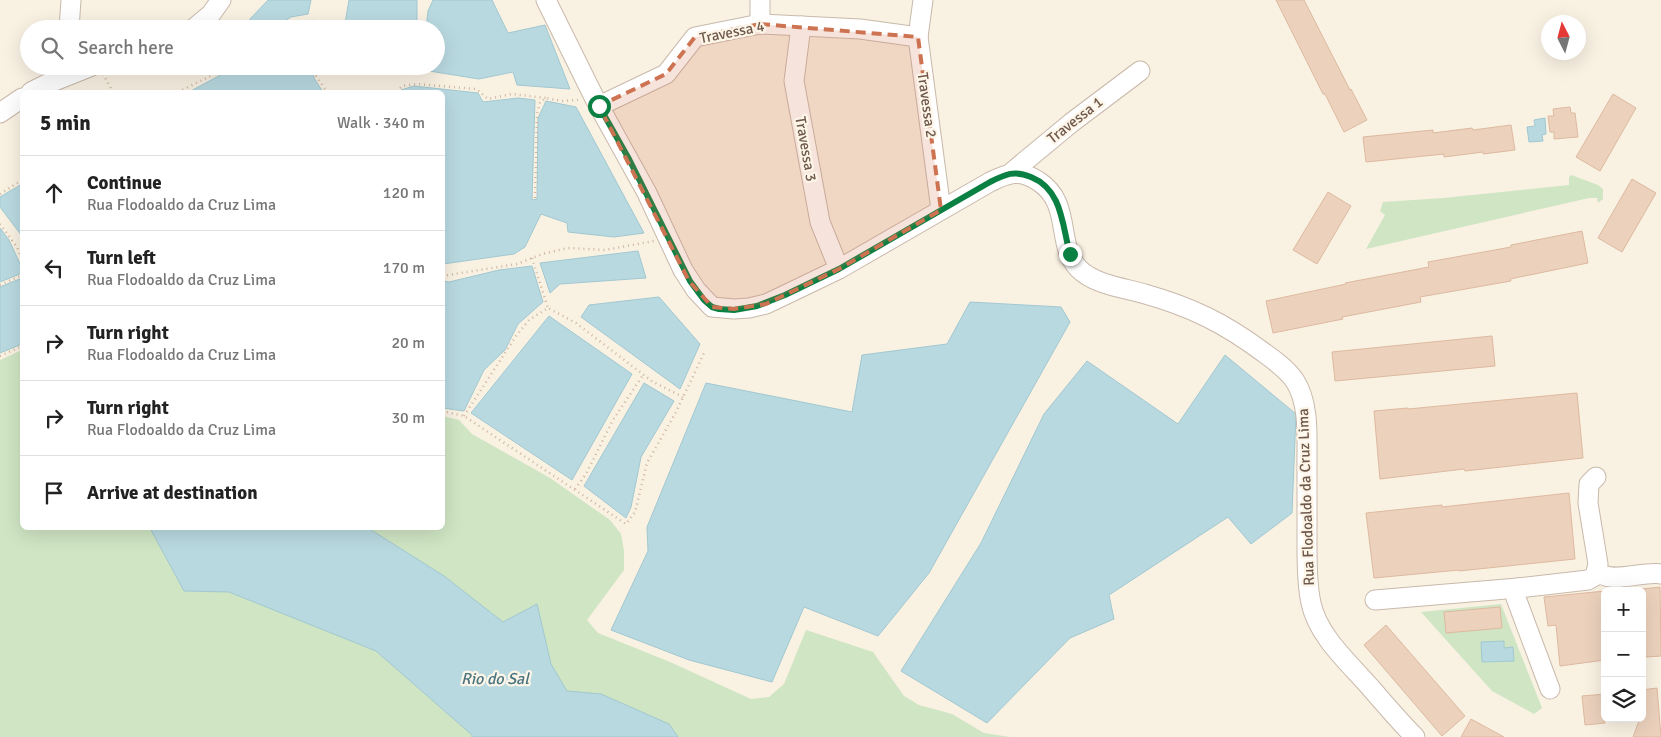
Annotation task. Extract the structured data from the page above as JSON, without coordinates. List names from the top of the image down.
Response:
{
  "streets": {
    "street": [
      "Travessa 4",
      "Travessa 2",
      "Travessa 1",
      "Travessa 3",
      "Rua Flodoaldo da Cruz Lima"
    ]
  },
  "crossings": [
    ["Travessa 4", "Travessa 2"],
    ["Travessa 4", "Travessa 3"],
    ["Travessa 1", "Rua Flodoaldo da Cruz Lima"]
  ],
  "water": ["Rio do Sal"],
  "north": "top",
  "page": {
    "search": "Search here",
    "heading": ["5 min", "Walk · 340 m"],
    "list": [
      ["Continue", "Rua Flodoaldo da Cruz Lima", "120 m"],
      ["Turn left", "Rua Flodoaldo da Cruz Lima", "170 m"],
      ["Turn right", "Rua Flodoaldo da Cruz Lima", "20 m"],
      ["Turn right", "Rua Flodoaldo da Cruz Lima", "30 m"],
      "Arrive at destination"
    ],
    "map_buttons": ["+", "−"]
  }
}
